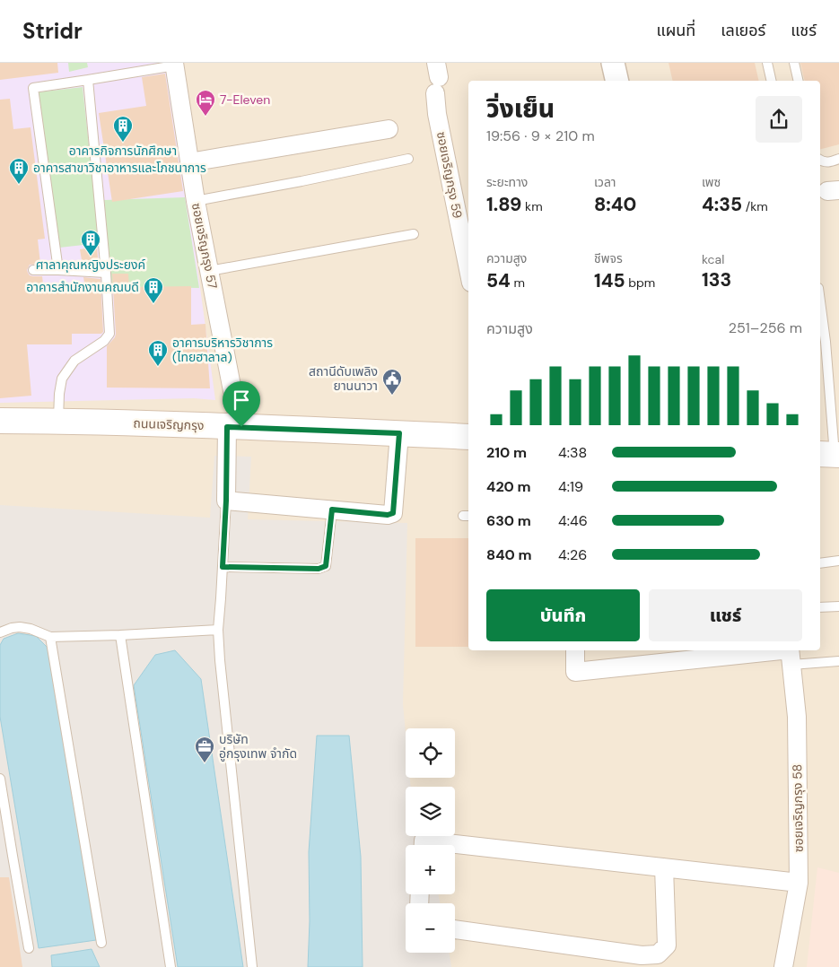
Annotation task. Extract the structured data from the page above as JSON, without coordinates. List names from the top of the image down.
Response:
{
  "streets": {
    "main road": ["ถนนเจริญกรุง"],
    "street": ["ซอยเจริญกรุง 59", "ซอยเจริญกรุง 57", "ซอยเจริญกรุง 58"]
  },
  "crossings": [
    ["ซอยเจริญกรุง 57", "ถนนเจริญกรุง"]
  ],
  "places": {
    "hotel": ["7-Eleven"],
    "building": [
      "อาคารกิจการนักศึกษา",
      "อาคารสาขาวิชาอาหารและโภชนาการ",
      "ศาลาคุณหญิงประยงค์",
      "อาคารสำนักงานคณบดี",
      "อาคารบริหารวิชาการ (ไทยฮาลาล)"
    ],
    "public building": ["สถานีดับเพลิง ยานนาวา"],
    "office": ["บริษัท อู่กรุงเทพ จำกัด"]
  },
  "page": {
    "header": "Stridr",
    "nav": ["แผนที่", "เลเยอร์", "แชร์"],
    "heading": ["วิ่งเย็น", "19:56 · 9 × 210 m"],
    "stats": [
      ["ระยะทาง", "1.89 km"],
      ["เวลา", "8:40"],
      ["เพซ", "4:35 /km"],
      ["ความสูง", "54 m"],
      ["ชีพจร", "145 bpm"],
      ["kcal", "133"]
    ],
    "chart": ["ความสูง", "251–256 m"],
    "list": [
      {
        "name": "210 m",
        "note": "4:38"
      },
      {
        "name": "420 m",
        "note": "4:19"
      },
      {
        "name": "630 m",
        "note": "4:46"
      },
      {
        "name": "840 m",
        "note": "4:26"
      }
    ],
    "buttons": ["บันทึก", "แชร์"],
    "map_buttons": ["+", "−"]
  }
}
